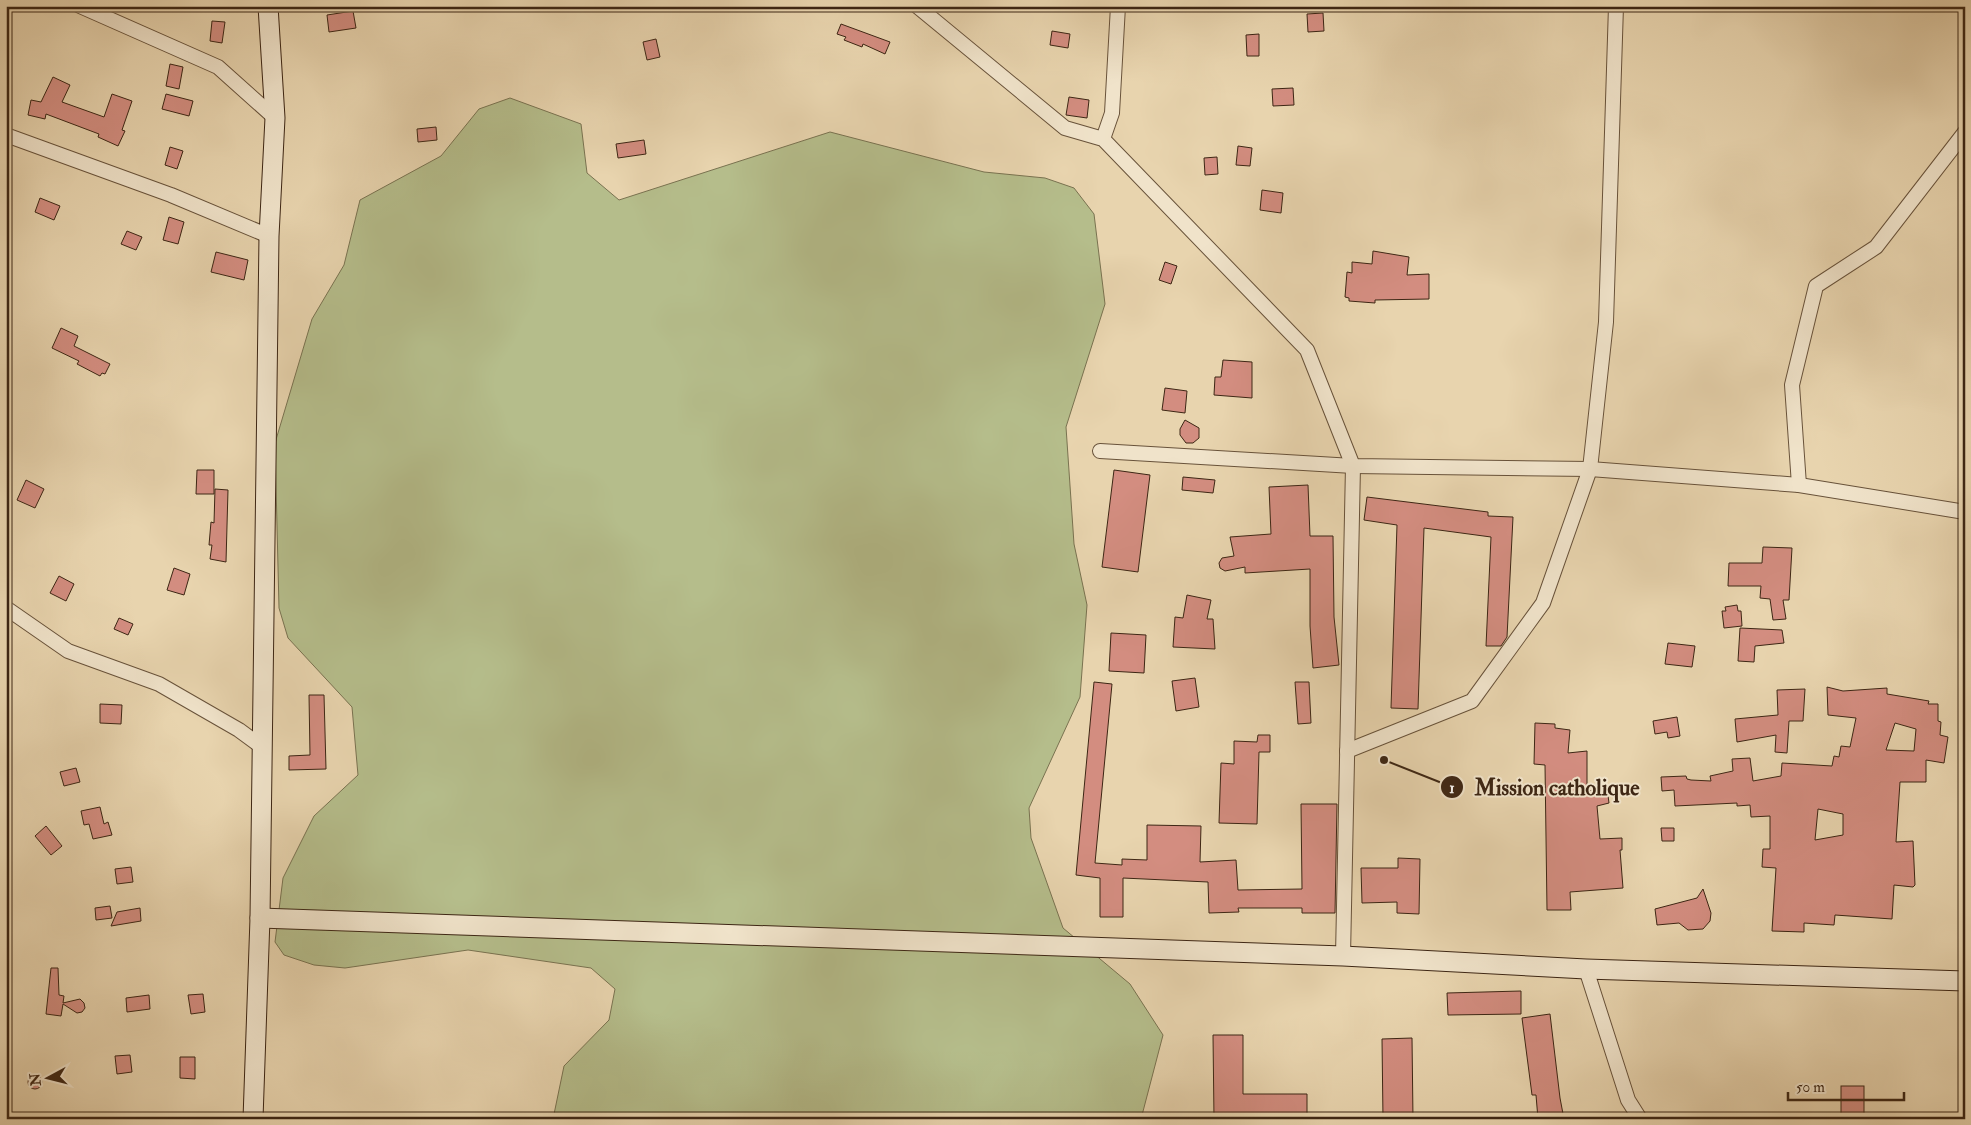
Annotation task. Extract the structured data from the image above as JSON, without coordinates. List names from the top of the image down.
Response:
{
  "places": ["Mission catholique"],
  "scale_bar": "50 m",
  "north": "left"
}
